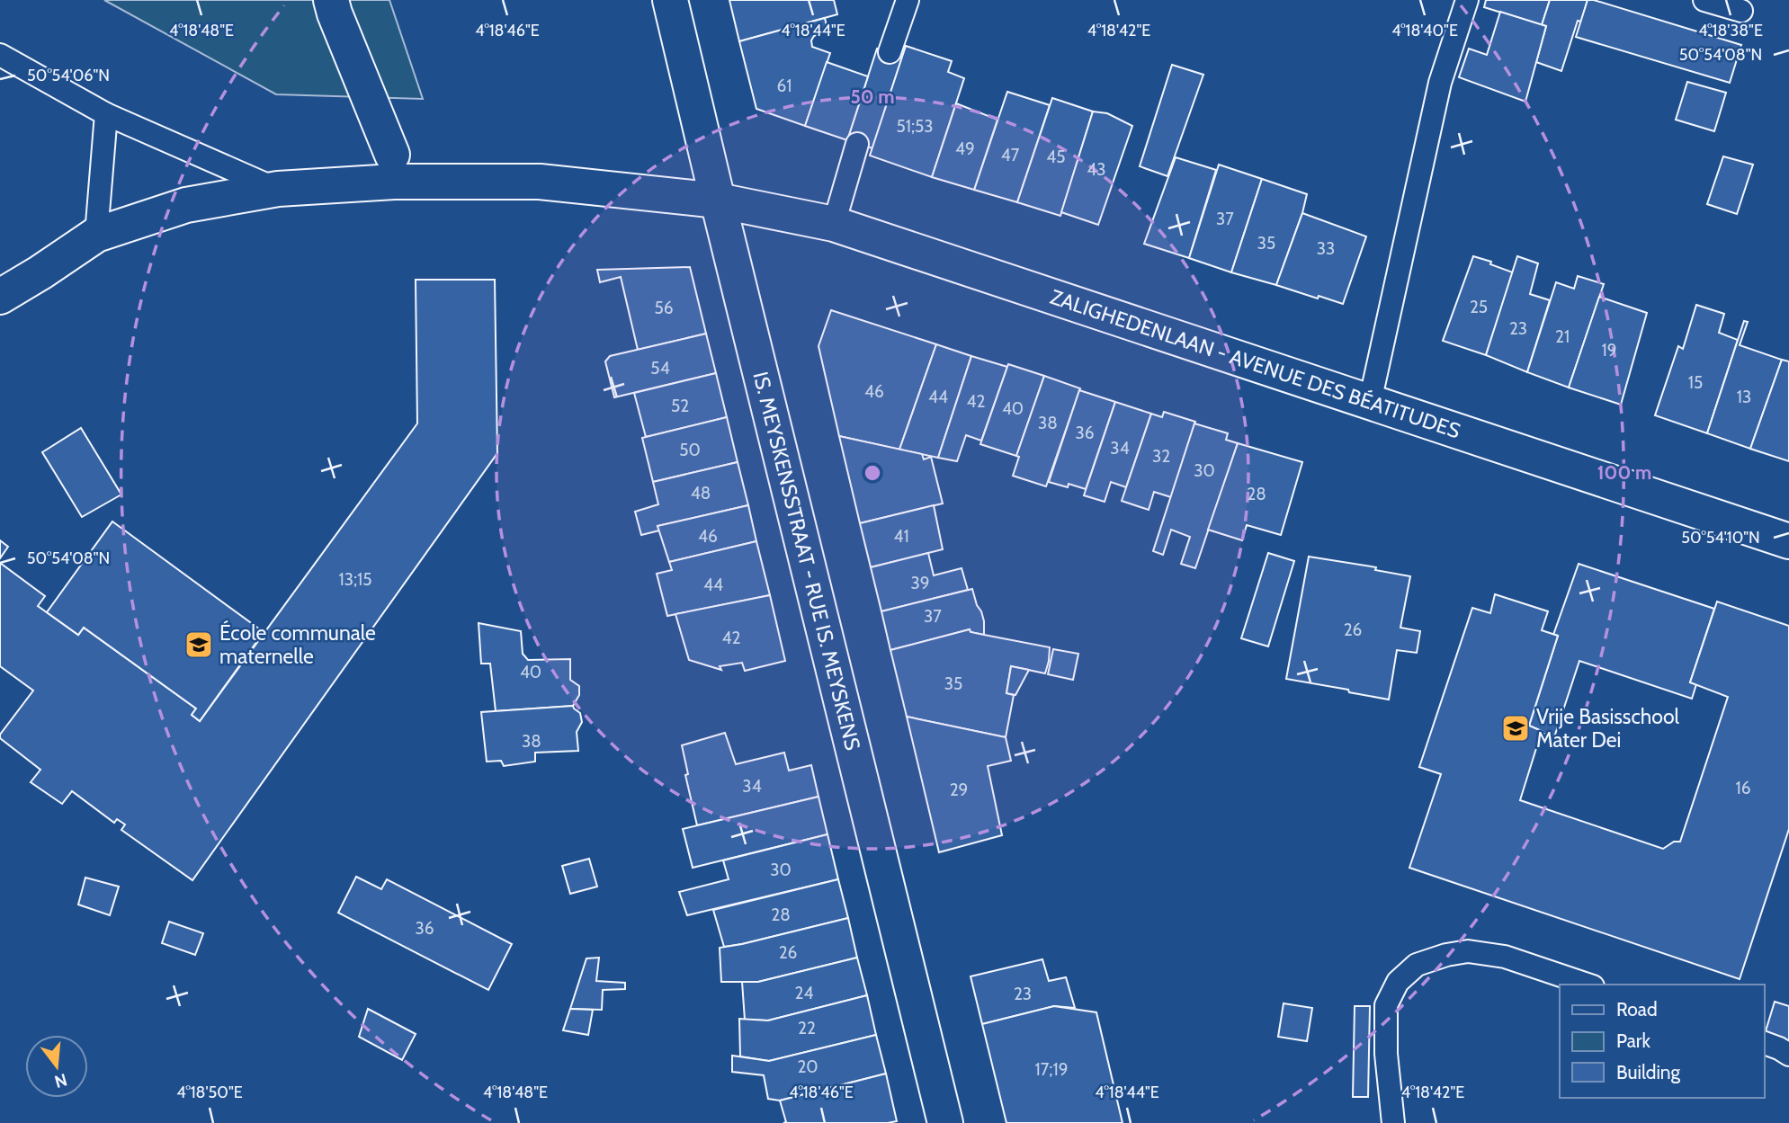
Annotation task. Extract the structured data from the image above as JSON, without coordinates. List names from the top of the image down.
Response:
{
  "streets": {
    "street": ["ZALIGHEDENLAAN - AVENUE DES BÉATITUDES", "IS. MEYSKENSSTRAAT - RUE IS. MEYSKENS"]
  },
  "crossings": [
    ["ZALIGHEDENLAAN - AVENUE DES BÉATITUDES", "IS. MEYSKENSSTRAAT - RUE IS. MEYSKENS"]
  ],
  "places": {
    "school or university": ["École communale maternelle", "Vrije Basisschool Mater Dei"]
  },
  "house_numbers": [
    "61",
    "51;53",
    "49",
    "47",
    "45",
    "43",
    "37",
    "35",
    "33",
    "25",
    "56",
    "23",
    "21",
    "19",
    "54",
    "15",
    "46",
    "44",
    "13",
    "42",
    "52",
    "40",
    "38",
    "36",
    "34",
    "50",
    "32",
    "30",
    "48",
    "28",
    "46",
    "41",
    "13;15",
    "39",
    "44",
    "37",
    "26",
    "42",
    "40",
    "35",
    "38",
    "34",
    "16",
    "29",
    "30",
    "28",
    "36",
    "26",
    "24",
    "23",
    "22",
    "20",
    "17;19"
  ],
  "legend": ["Road", "Park", "Building"],
  "north": "bottom",
  "coordinates": [
    "4°18'48\"E",
    "4°18'46\"E",
    "4°18'44\"E",
    "4°18'42\"E",
    "4°18'40\"E",
    "4°18'38\"E",
    "50°54'08\"N",
    "50°54'06\"N",
    "50°54'10\"N",
    "4°18'50\"E"
  ],
  "rings": ["50 m", "100 m"]
}
